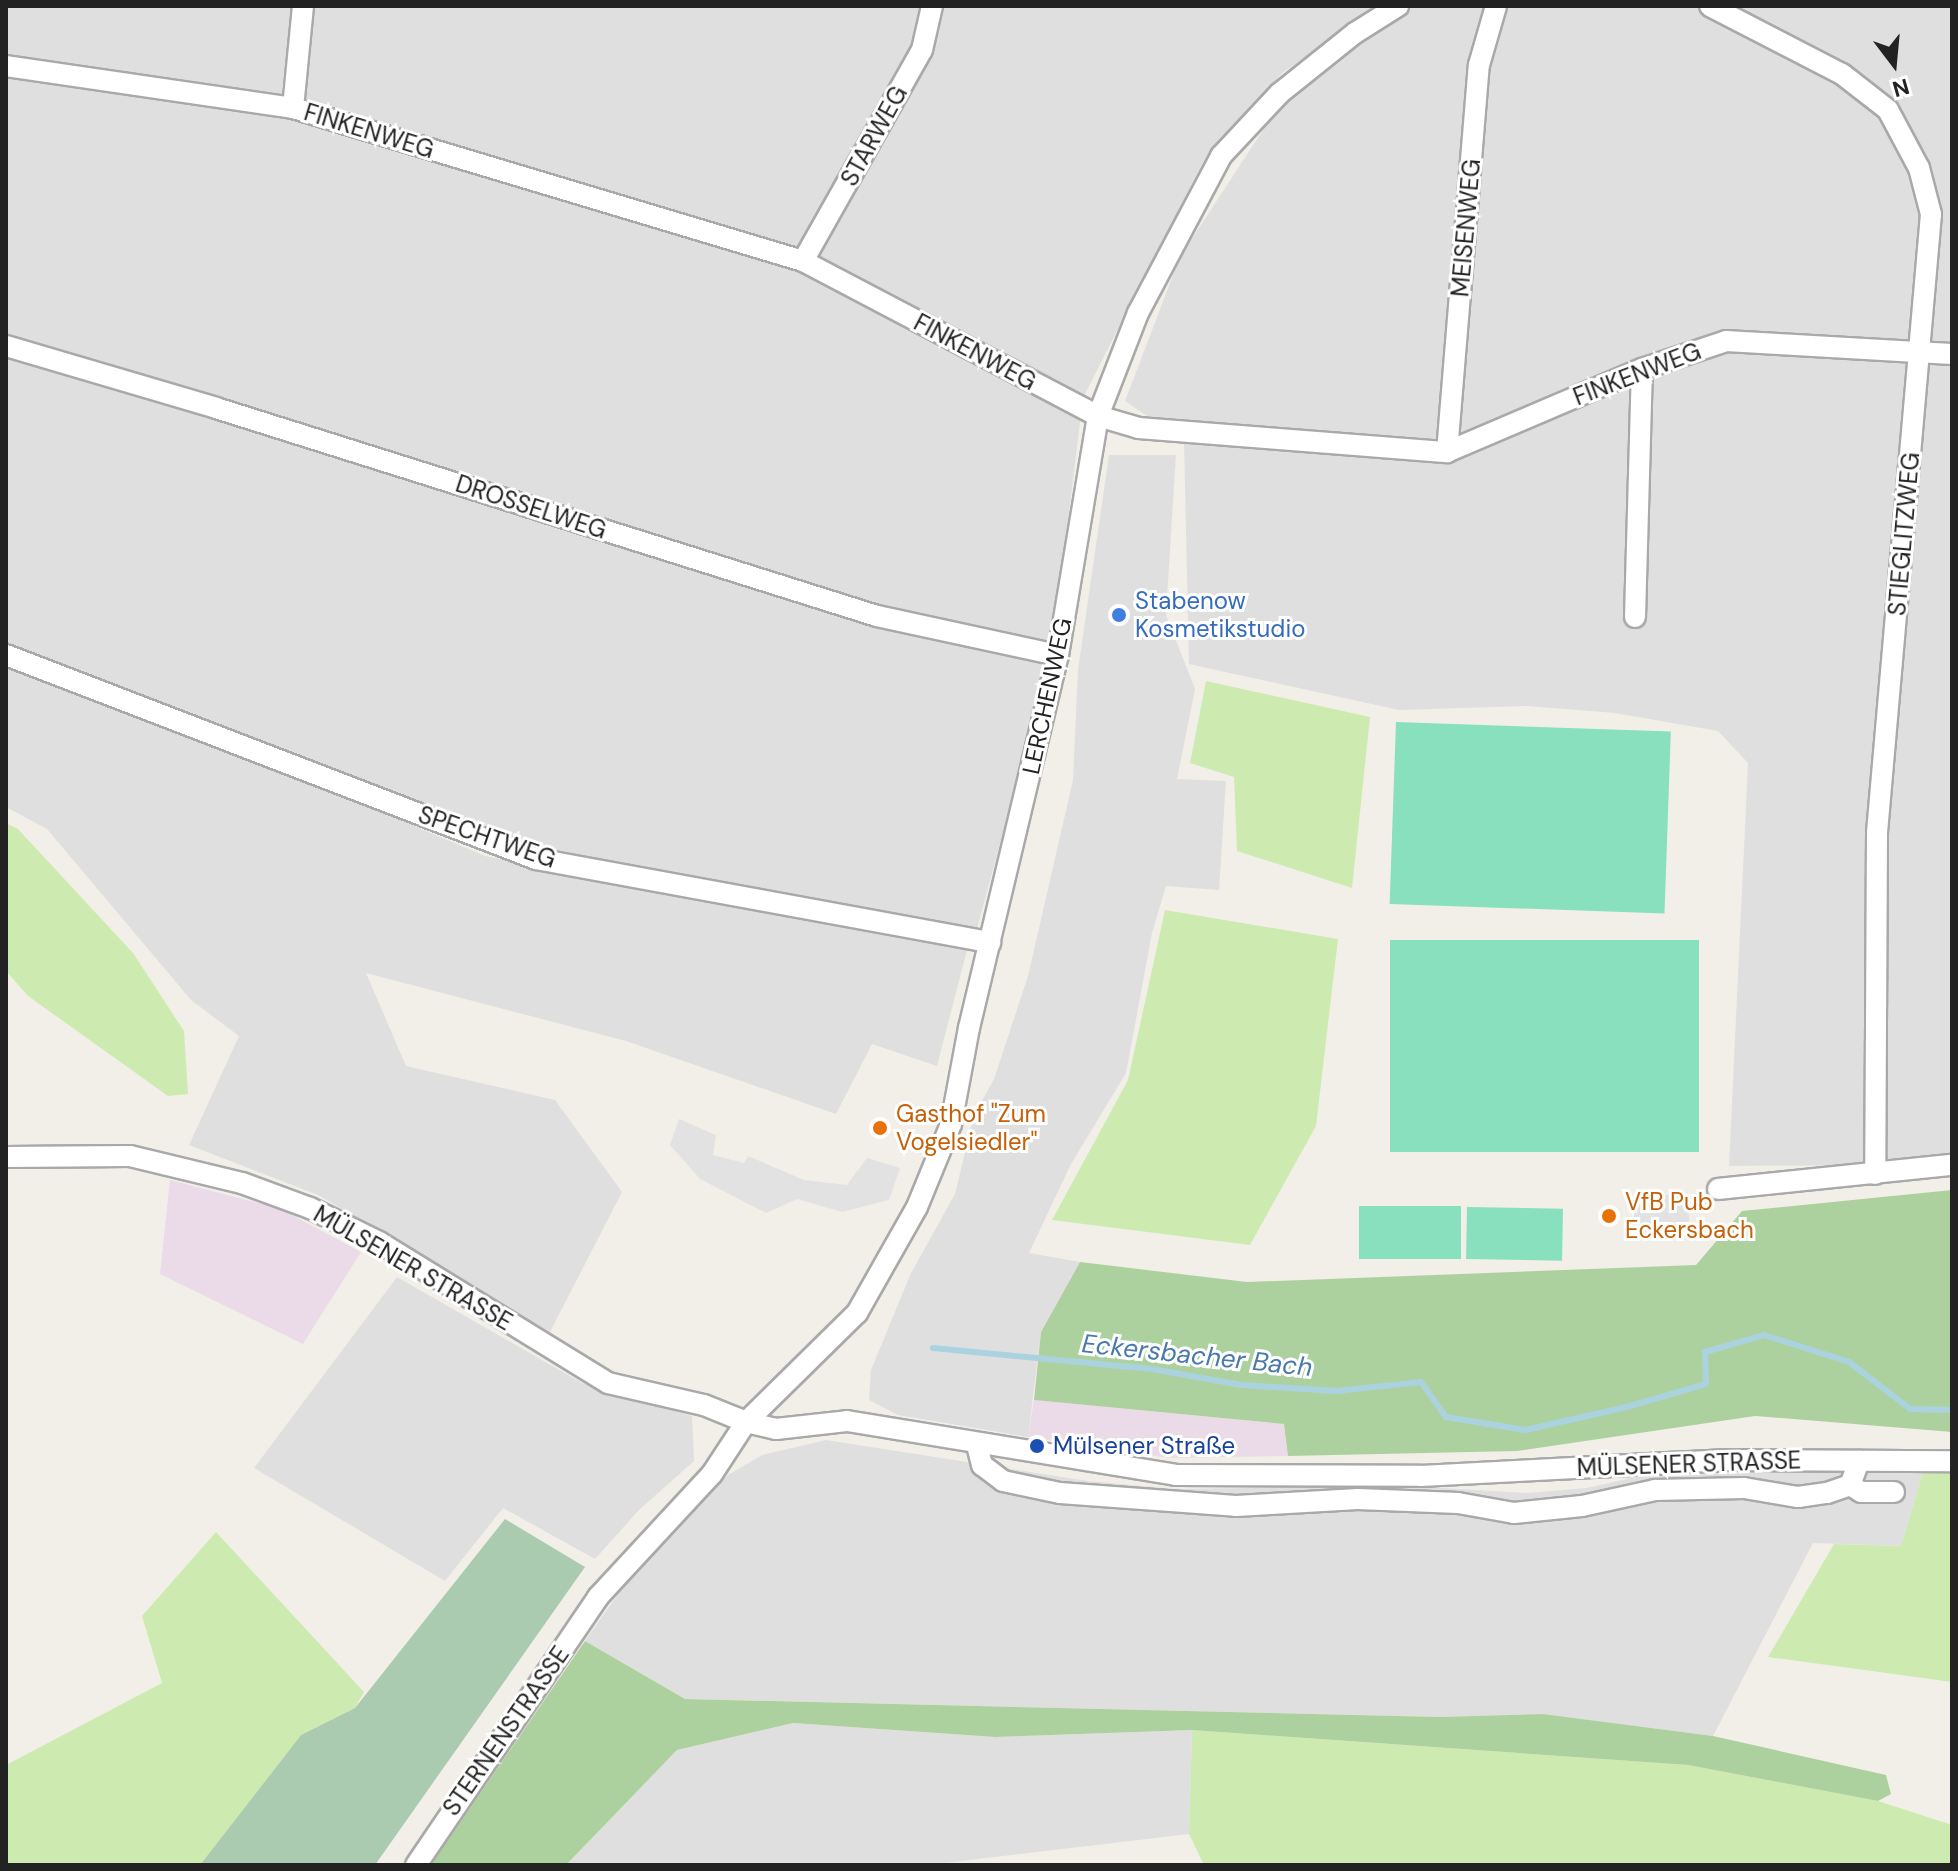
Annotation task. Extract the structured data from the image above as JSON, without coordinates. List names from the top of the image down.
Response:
{
  "streets": {
    "street": [
      "FINKENWEG",
      "STARWEG",
      "MEISENWEG",
      "DROSSELWEG",
      "STIEGLITZWEG",
      "LERCHENWEG",
      "SPECHTWEG",
      "MÜLSENER STRASSE",
      "STERNENSTRASSE"
    ]
  },
  "crossings": [
    ["FINKENWEG", "STARWEG"],
    ["FINKENWEG", "MEISENWEG"],
    ["FINKENWEG", "STIEGLITZWEG"],
    ["FINKENWEG", "LERCHENWEG"],
    ["DROSSELWEG", "LERCHENWEG"],
    ["LERCHENWEG", "SPECHTWEG"],
    ["LERCHENWEG", "MÜLSENER STRASSE"],
    ["LERCHENWEG", "STERNENSTRASSE"],
    ["MÜLSENER STRASSE", "STERNENSTRASSE"]
  ],
  "water": ["Eckersbacher Bach"],
  "places": [
    "Stabenow Kosmetikstudio",
    "Gasthof \"Zum Vogelsiedler\"",
    "VfB Pub Eckersbach",
    "Mülsener Straße"
  ],
  "north": "bottom"
}
